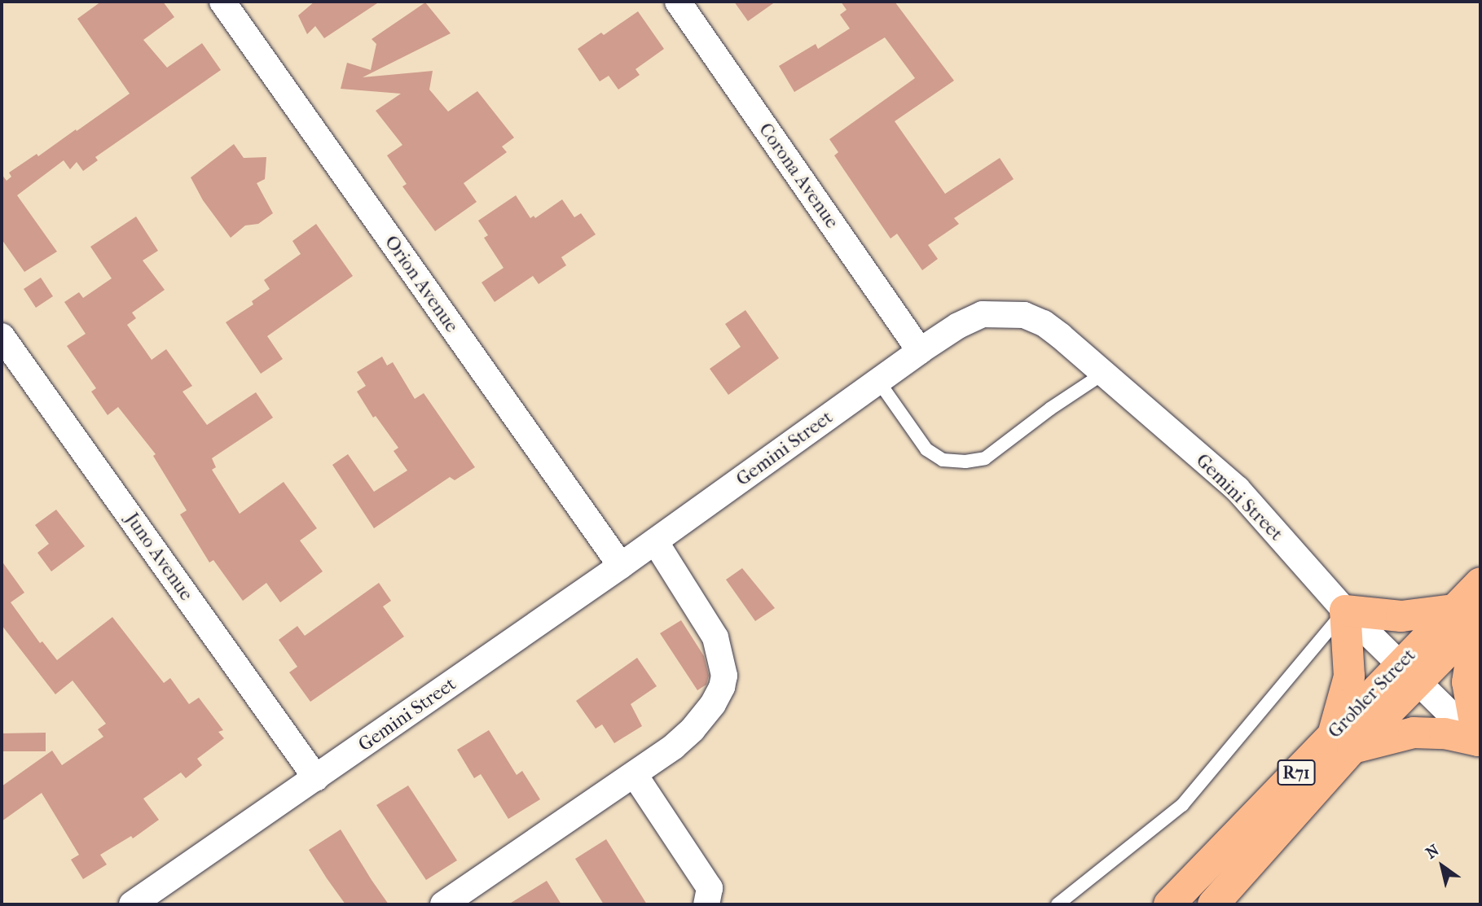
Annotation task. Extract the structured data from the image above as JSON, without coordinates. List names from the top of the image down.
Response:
{
  "streets": {
    "main road": ["Grobler Street", "R71"],
    "street": [
      "Corona Avenue",
      "Orion Avenue",
      "Gemini Street",
      "Juno Avenue"
    ]
  },
  "crossings": [
    ["Corona Avenue", "Gemini Street"],
    ["Orion Avenue", "Gemini Street"],
    ["Gemini Street", "Juno Avenue"],
    ["Gemini Street", "Grobler Street"]
  ],
  "north": "top left"
}
